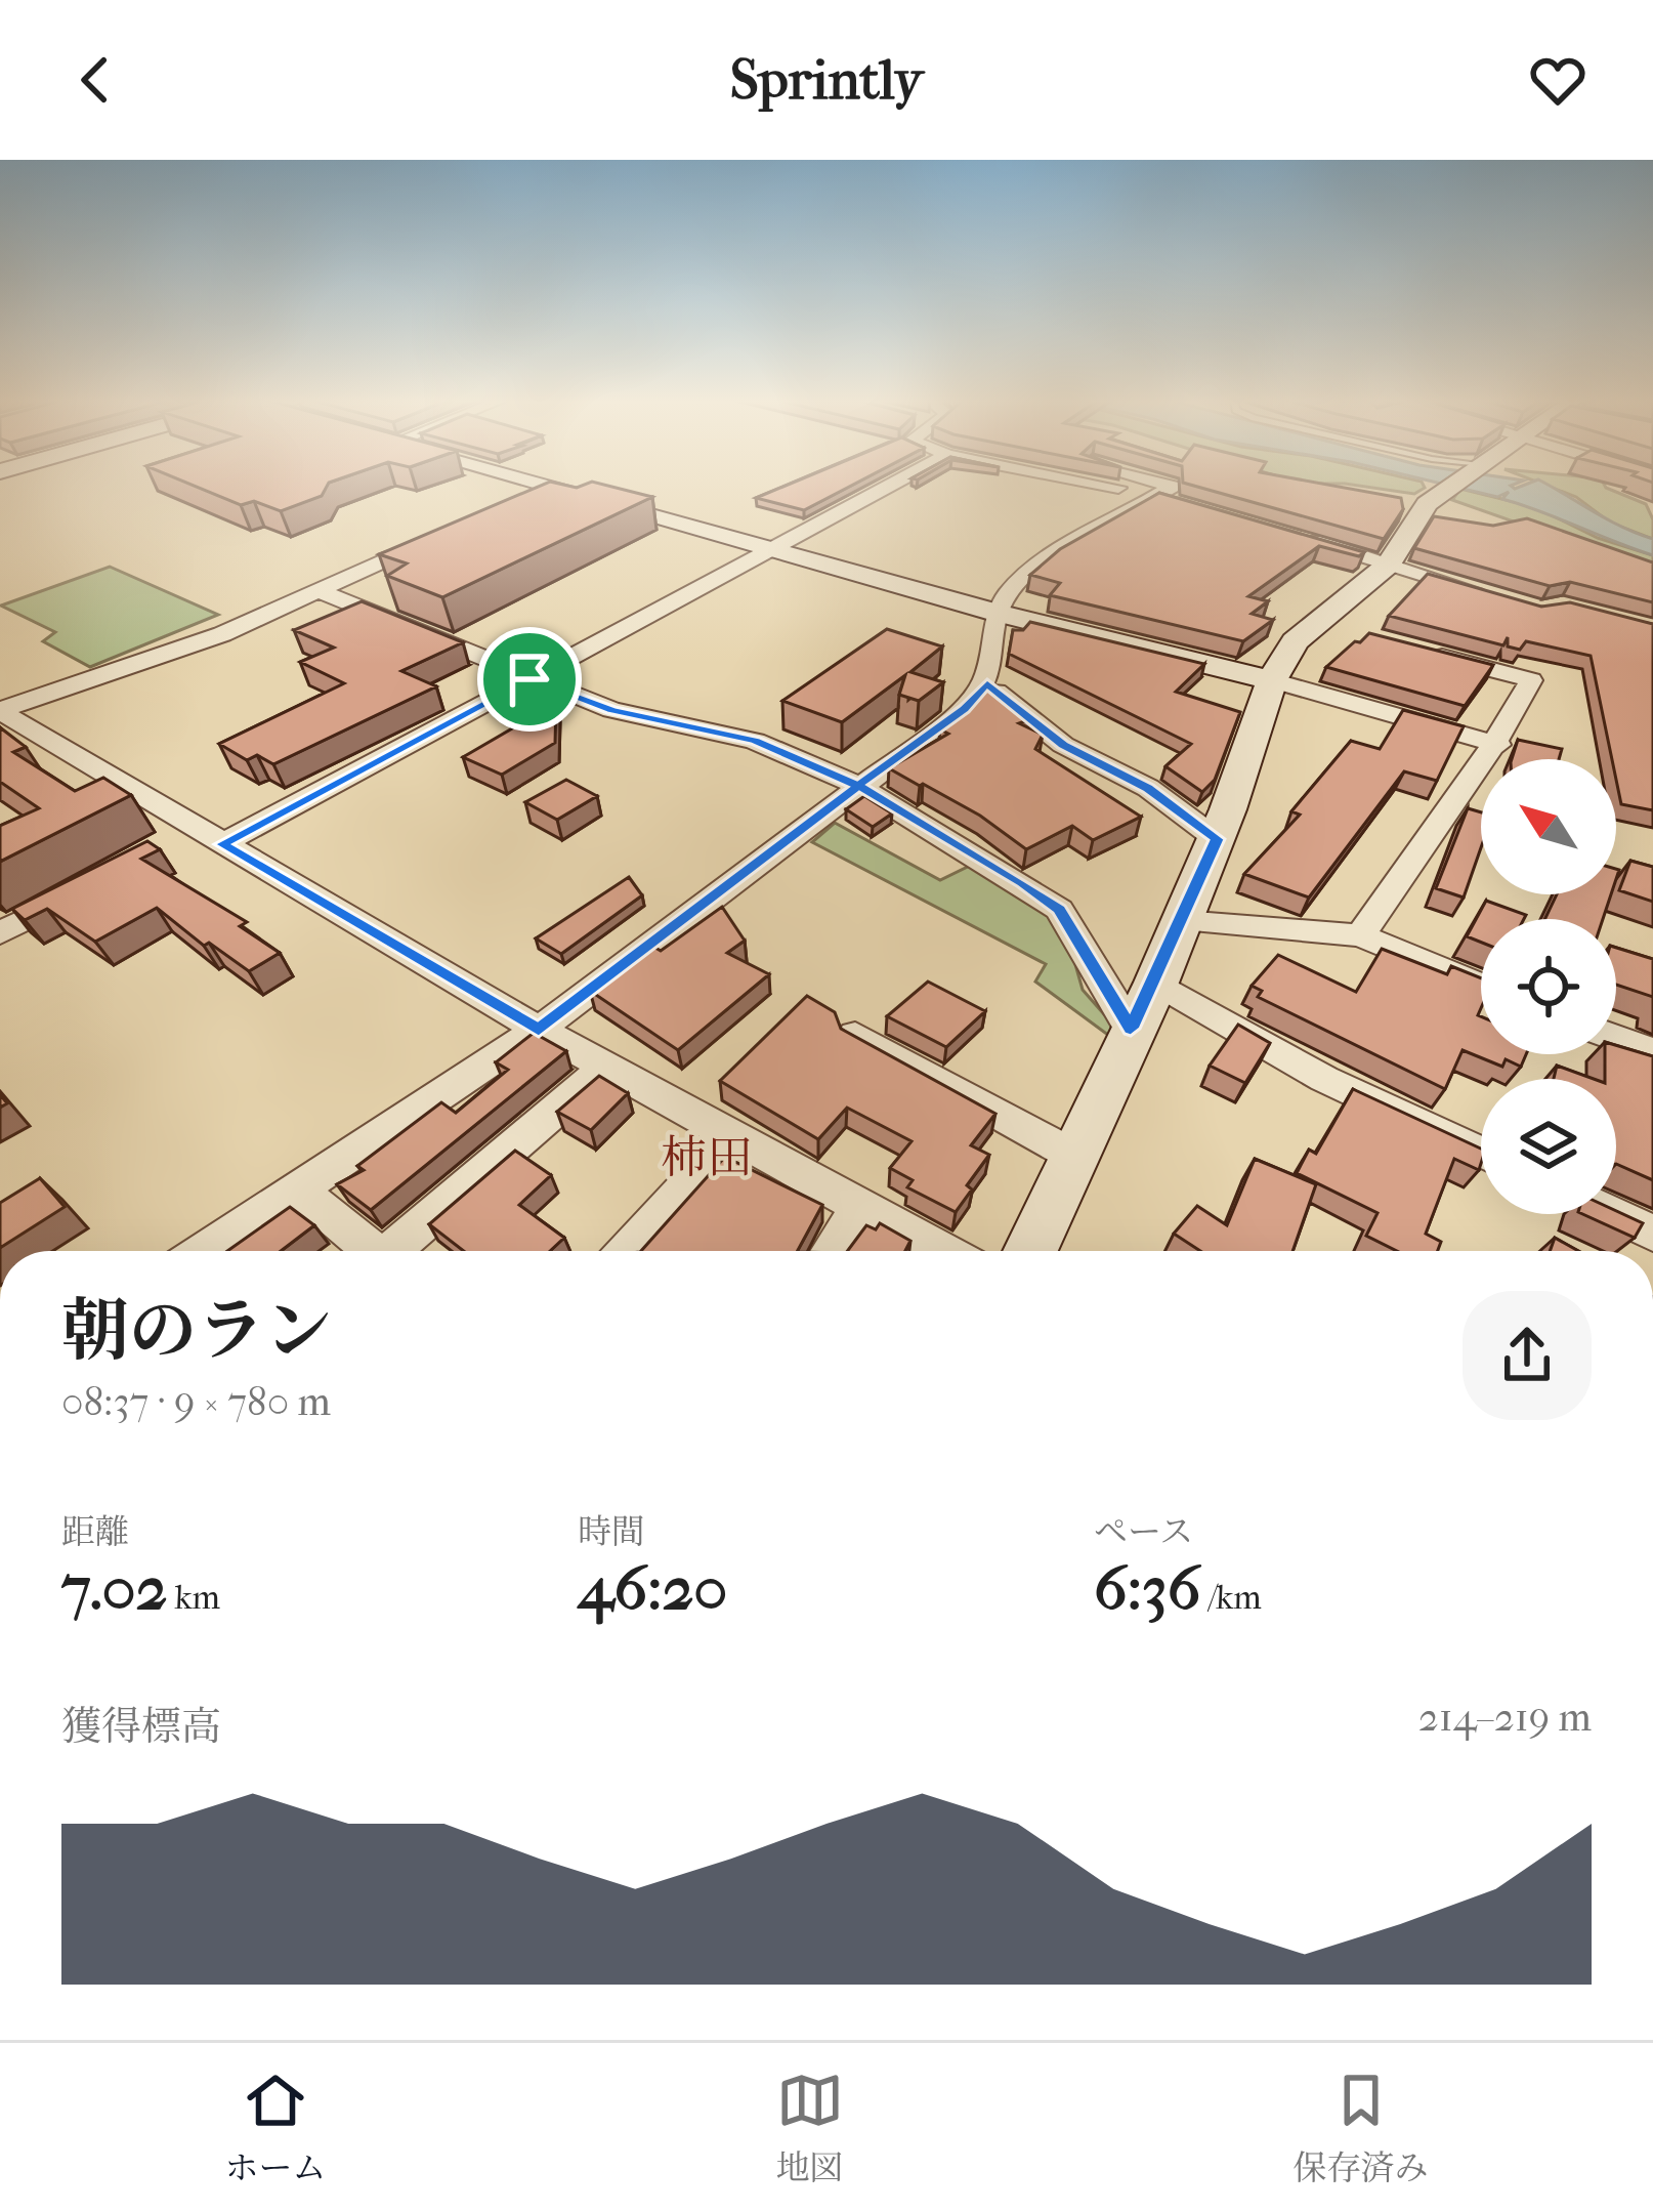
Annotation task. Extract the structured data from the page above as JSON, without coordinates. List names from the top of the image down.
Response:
{
  "districts": ["柿田"],
  "north": "top left",
  "page": {
    "header": "Sprintly",
    "heading": ["朝のラン", "08:37 · 9 × 780 m"],
    "stats": [
      ["距離", "7.02 km"],
      ["時間", "46:20"],
      ["ペース", "6:36 /km"]
    ],
    "chart": ["獲得標高", "214–219 m"],
    "tabs": ["ホーム", "地図", "保存済み"]
  }
}
